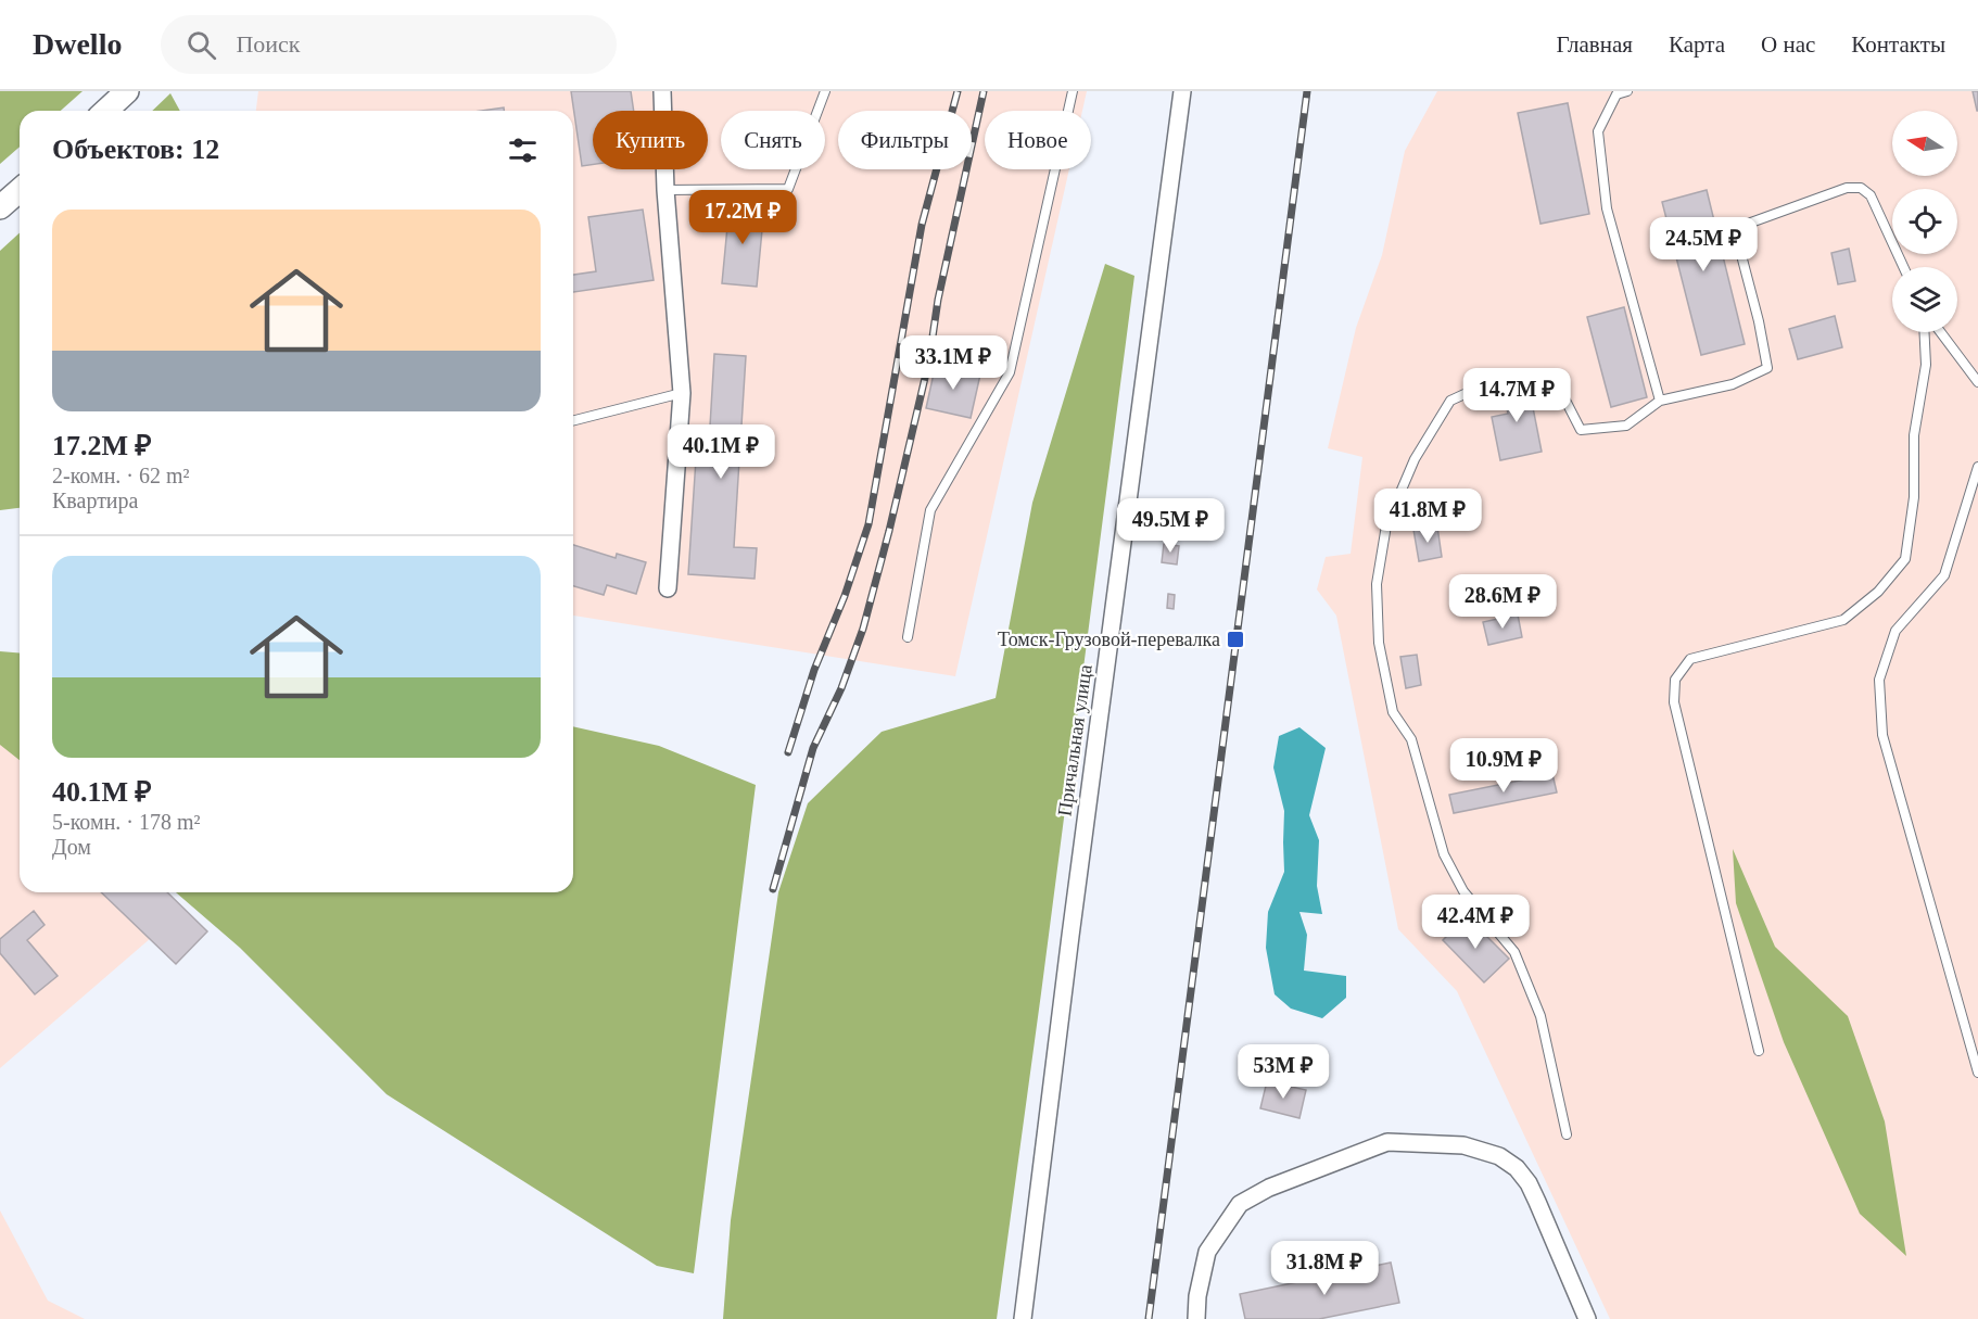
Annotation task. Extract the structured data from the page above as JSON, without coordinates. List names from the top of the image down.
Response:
{
  "streets": {
    "street": ["Причальная улица"]
  },
  "places": {
    "transit": ["Томск-Грузовой-перевалка"]
  },
  "north": "left",
  "page": {
    "header": "Dwello",
    "search": "Поиск",
    "nav": [
      "Главная",
      "Карта",
      "О нас",
      "Контакты"
    ],
    "chip": [
      "Купить",
      "Снять",
      "Фильтры",
      "Новое"
    ],
    "heading": "Объектов: 12",
    "list": [
      {
        "name": "17.2M ₽",
        "note": "2-комн. · 62 m² · Квартира"
      },
      {
        "name": "40.1M ₽",
        "note": "5-комн. · 178 m² · Дом"
      }
    ],
    "price": [
      "17.2M ₽",
      "24.5M ₽",
      "33.1M ₽",
      "14.7M ₽",
      "40.1M ₽",
      "41.8M ₽",
      "49.5M ₽",
      "28.6M ₽",
      "10.9M ₽",
      "42.4M ₽",
      "53M ₽",
      "31.8M ₽"
    ]
  }
}
